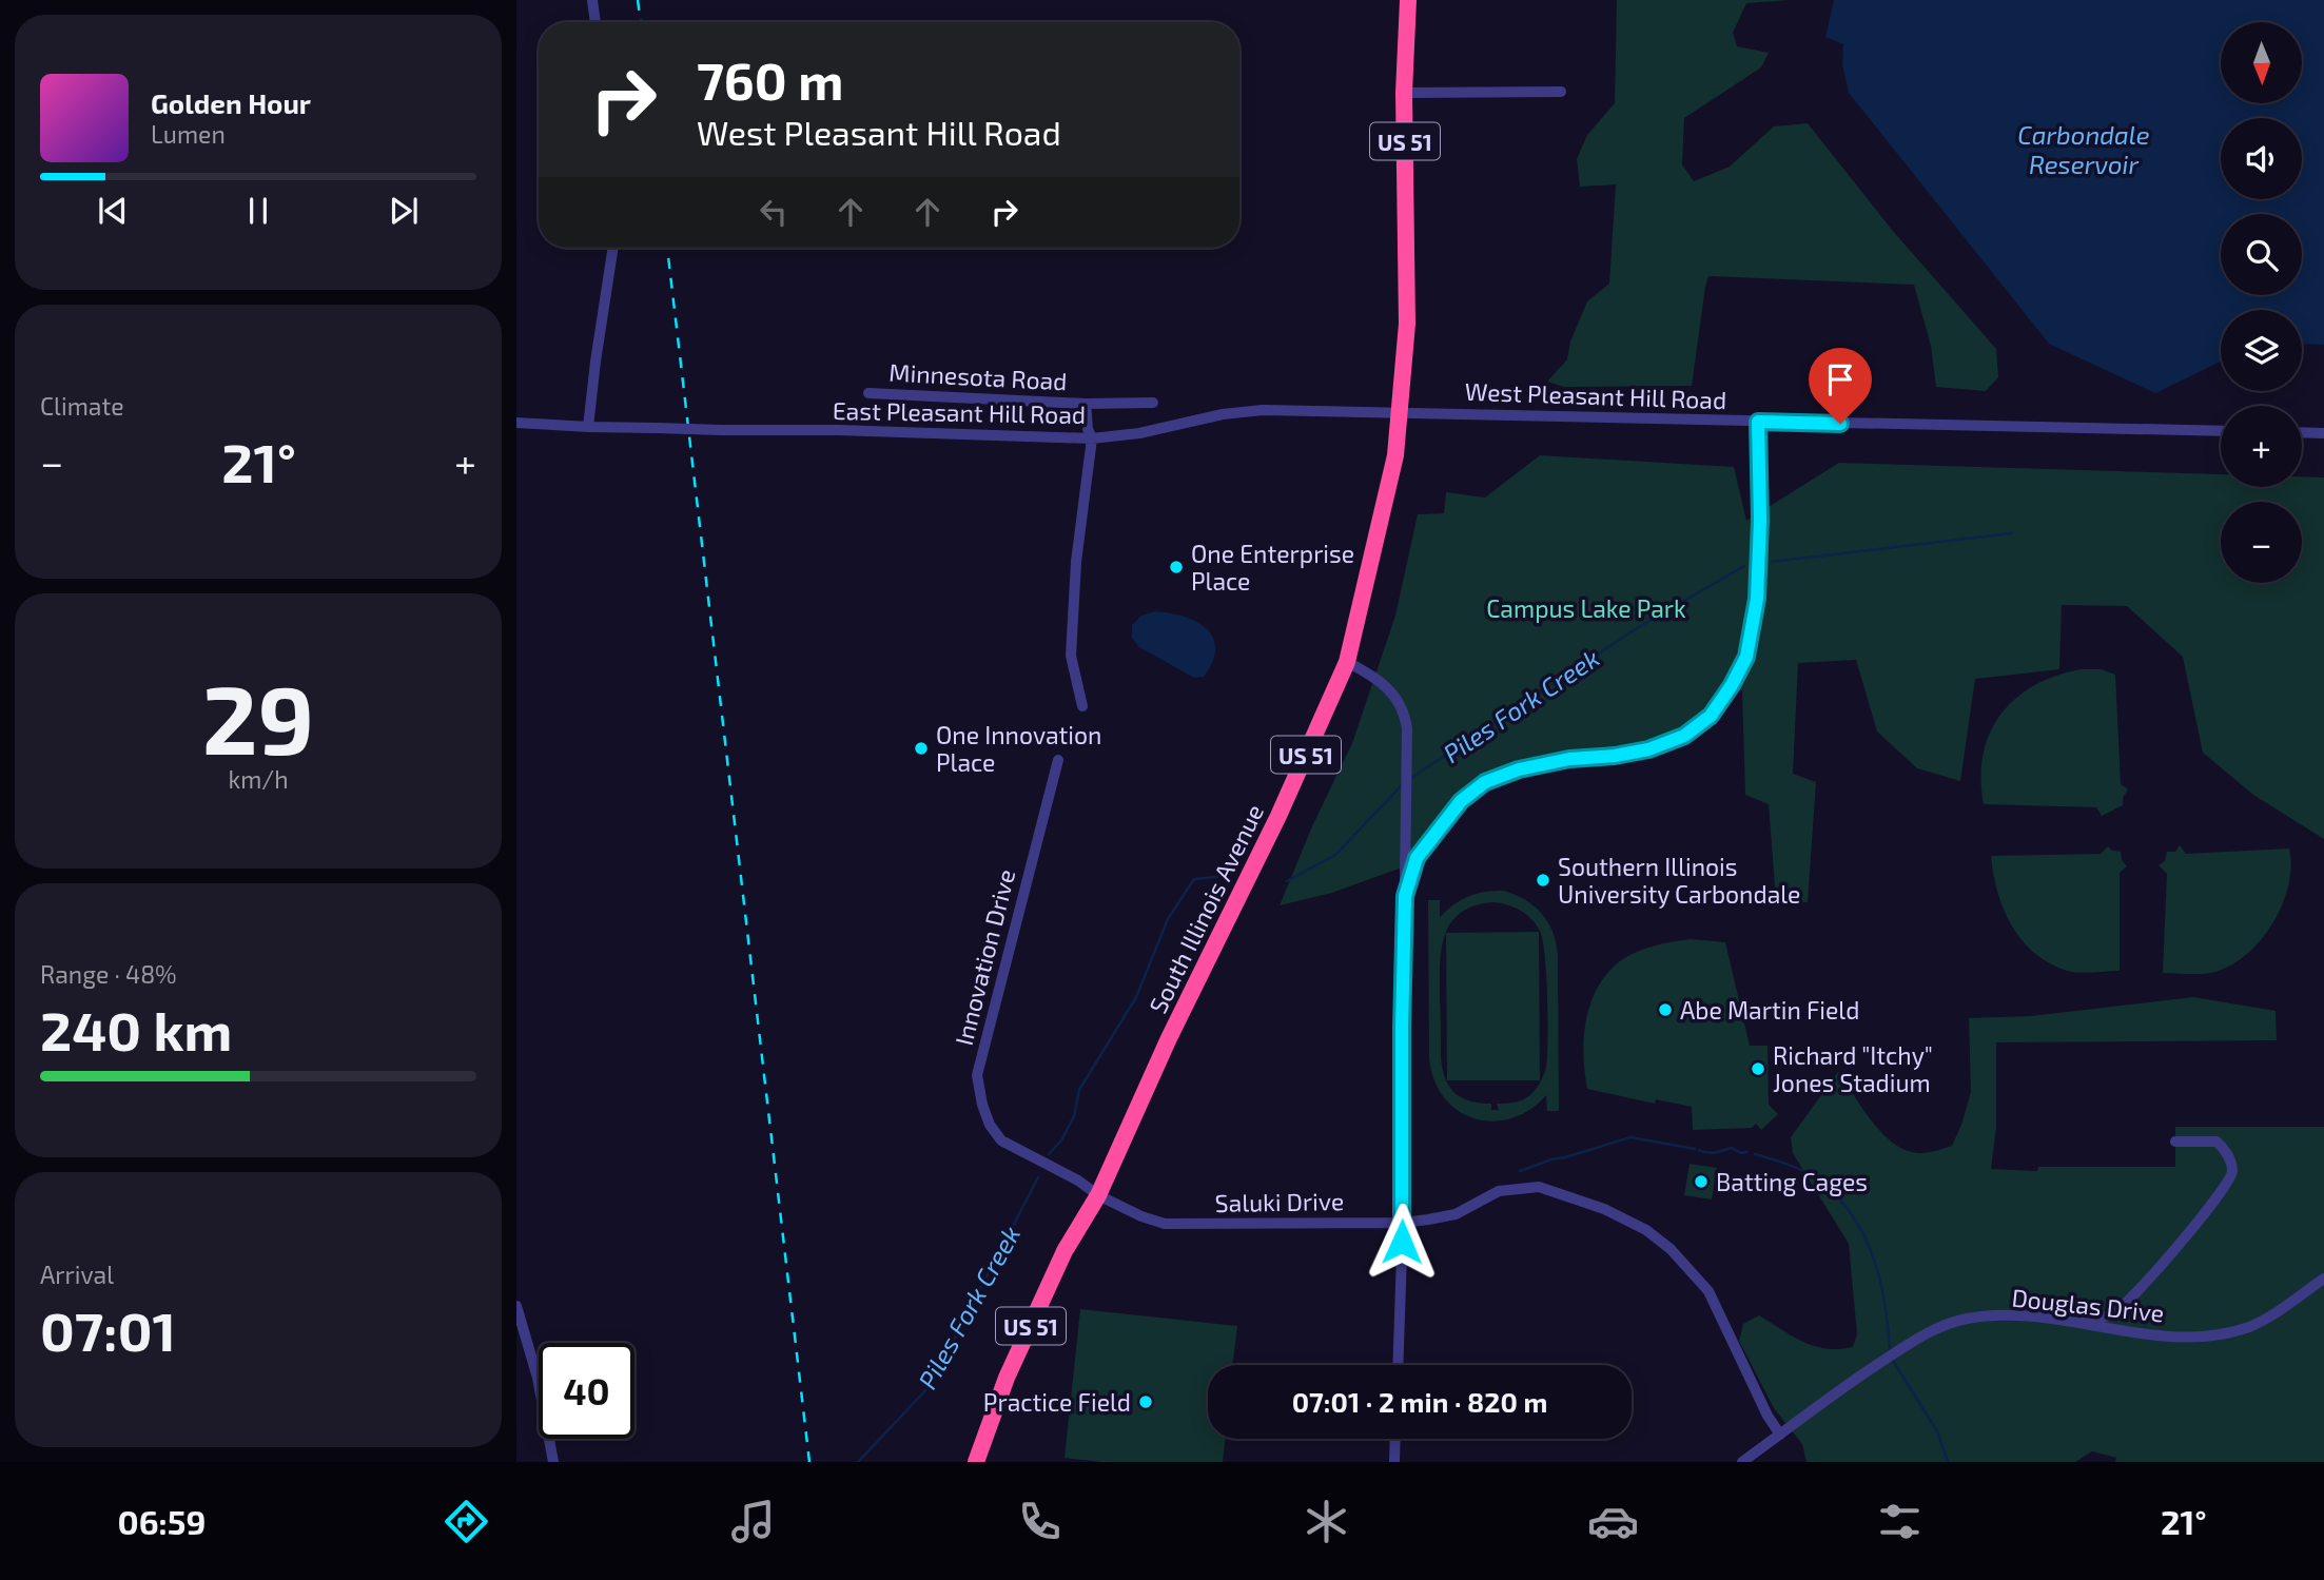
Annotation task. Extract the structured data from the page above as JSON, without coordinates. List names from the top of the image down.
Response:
{
  "streets": {
    "highway": ["US 51", "South Illinois Avenue"],
    "street": [
      "Minnesota Road",
      "West Pleasant Hill Road",
      "East Pleasant Hill Road",
      "Innovation Drive",
      "Saluki Drive",
      "Douglas Drive"
    ]
  },
  "crossings": [
    ["Minnesota Road", "East Pleasant Hill Road"],
    ["West Pleasant Hill Road", "East Pleasant Hill Road"],
    ["West Pleasant Hill Road", "South Illinois Avenue"],
    ["East Pleasant Hill Road", "South Illinois Avenue"],
    ["South Illinois Avenue", "Innovation Drive"],
    ["South Illinois Avenue", "Saluki Drive"],
    ["Innovation Drive", "Saluki Drive"],
    ["Saluki Drive", "Douglas Drive"]
  ],
  "water": ["Carbondale Reservoir", "Piles Fork Creek"],
  "parks": ["Campus Lake Park"],
  "places": [
    "One Enterprise Place",
    "One Innovation Place",
    "Southern Illinois University Carbondale",
    "Abe Martin Field",
    "Richard \"Itchy\" Jones Stadium",
    "Batting Cages",
    "Practice Field"
  ],
  "north": "bottom",
  "page": {
    "map_buttons": ["+", "−"],
    "turn": ["760 m", "West Pleasant Hill Road"],
    "song": ["Golden Hour", "Lumen"],
    "tile": [
      "Climate",
      ["29", "km/h"],
      ["Range · 48%", "240 km"],
      ["Arrival", "07:01"]
    ],
    "heat": ["−", "21°", "+"],
    "limit": "40",
    "trip": "07:01 · 2 min · 820 m",
    "tabs": ["06:59", "21°"]
  }
}
